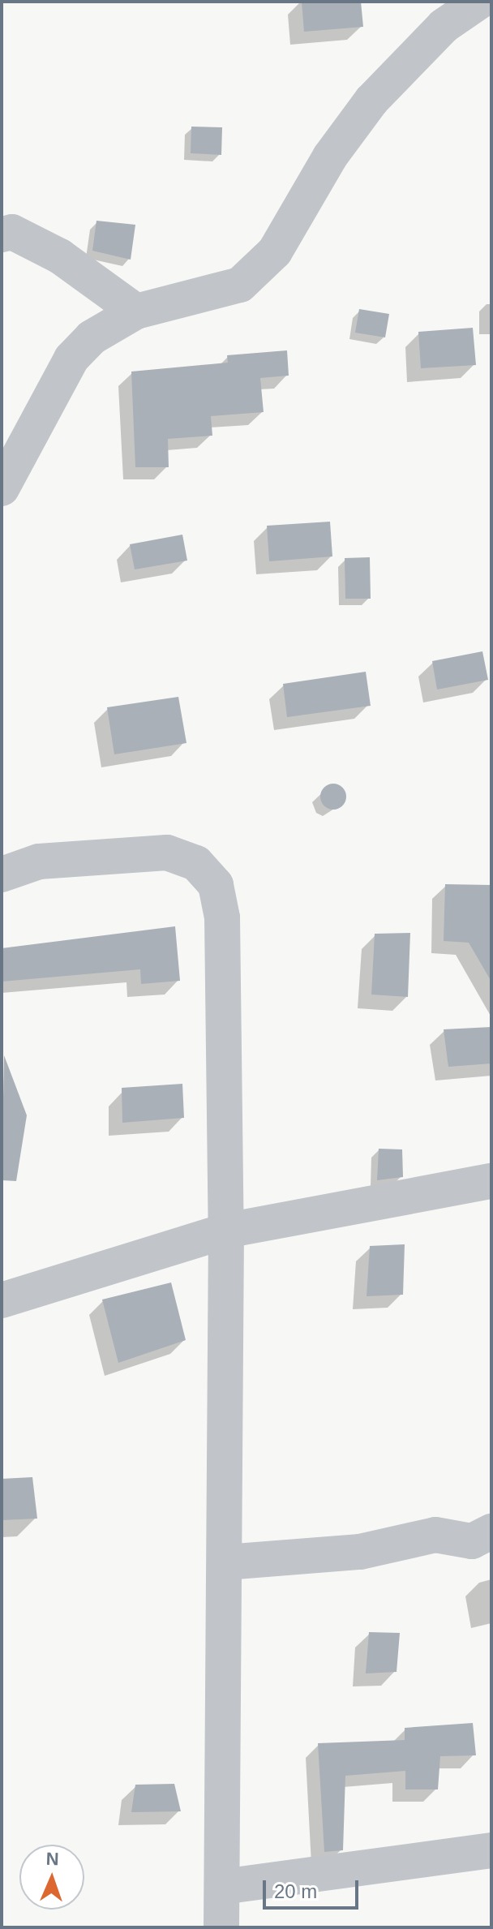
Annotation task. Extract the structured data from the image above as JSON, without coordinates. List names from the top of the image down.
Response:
{
  "scale_bar": "20 m",
  "north": "top"
}
